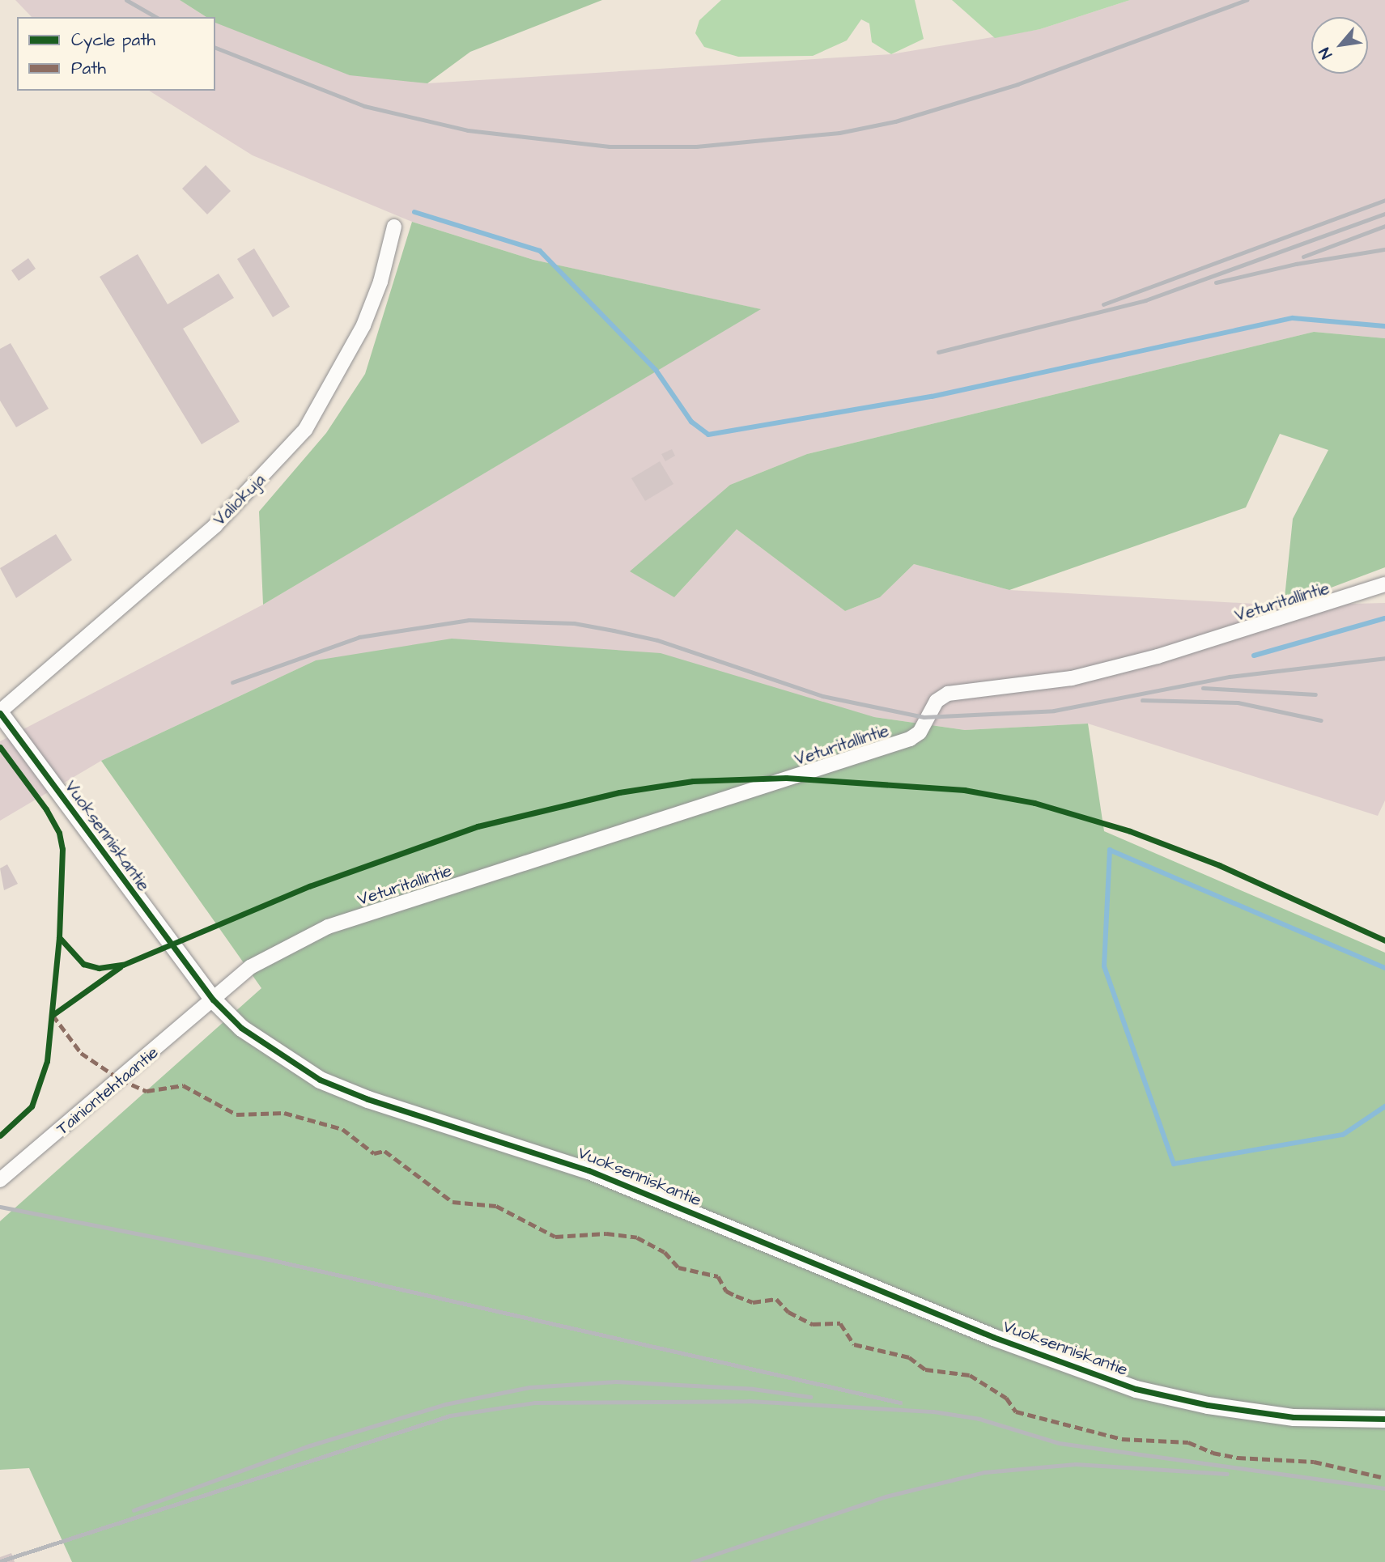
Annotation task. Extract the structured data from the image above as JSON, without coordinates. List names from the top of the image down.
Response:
{
  "streets": {
    "street": [
      "Valiokuja",
      "Veturitallintie",
      "Vuoksenniskantie",
      "Tainiontehtaantie"
    ]
  },
  "crossings": [
    ["Valiokuja", "Vuoksenniskantie"],
    ["Veturitallintie", "Vuoksenniskantie"],
    ["Veturitallintie", "Tainiontehtaantie"],
    ["Vuoksenniskantie", "Tainiontehtaantie"]
  ],
  "legend": ["Cycle path", "Path"],
  "north": "bottom left"
}
